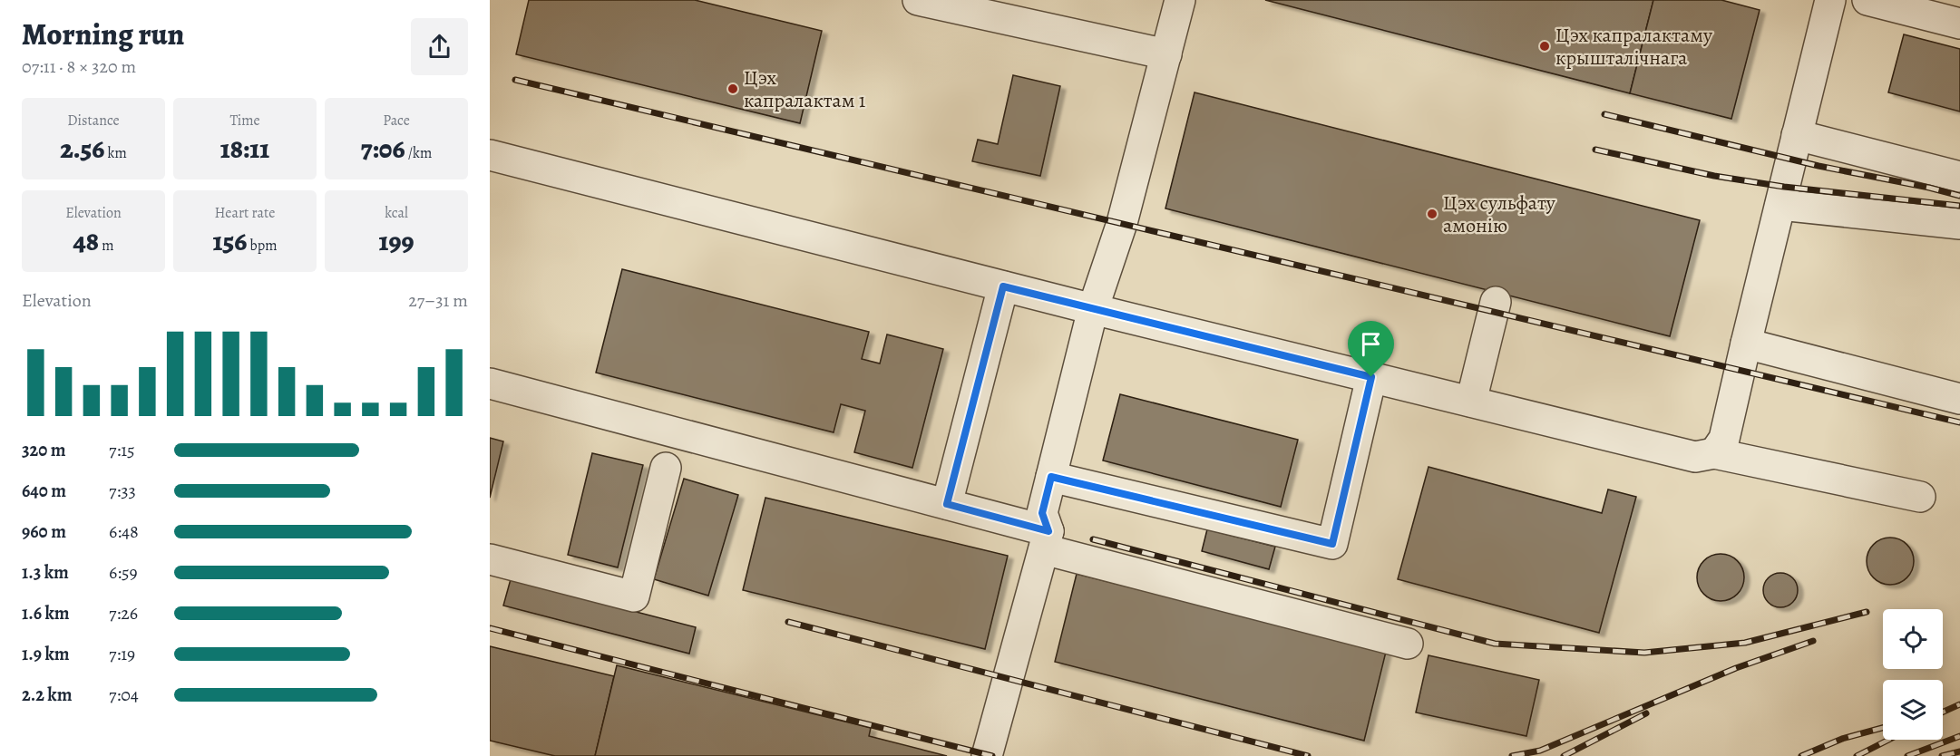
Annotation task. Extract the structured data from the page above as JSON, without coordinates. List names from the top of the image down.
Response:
{
  "places": ["Цэх капралактаму крышталічнага", "Цэх капралактам 1", "Цэх сульфату амонію"],
  "page": {
    "heading": ["Morning run", "07:11 · 8 × 320 m"],
    "stats": [
      ["Distance", "2.56 km"],
      ["Time", "18:11"],
      ["Pace", "7:06 /km"],
      ["Elevation", "48 m"],
      ["Heart rate", "156 bpm"],
      ["kcal", "199"]
    ],
    "chart": ["Elevation", "27–31 m"],
    "list": [
      {
        "name": "320 m",
        "note": "7:15"
      },
      {
        "name": "640 m",
        "note": "7:33"
      },
      {
        "name": "960 m",
        "note": "6:48"
      },
      {
        "name": "1.3 km",
        "note": "6:59"
      },
      {
        "name": "1.6 km",
        "note": "7:26"
      },
      {
        "name": "1.9 km",
        "note": "7:19"
      },
      {
        "name": "2.2 km",
        "note": "7:04"
      }
    ]
  }
}
